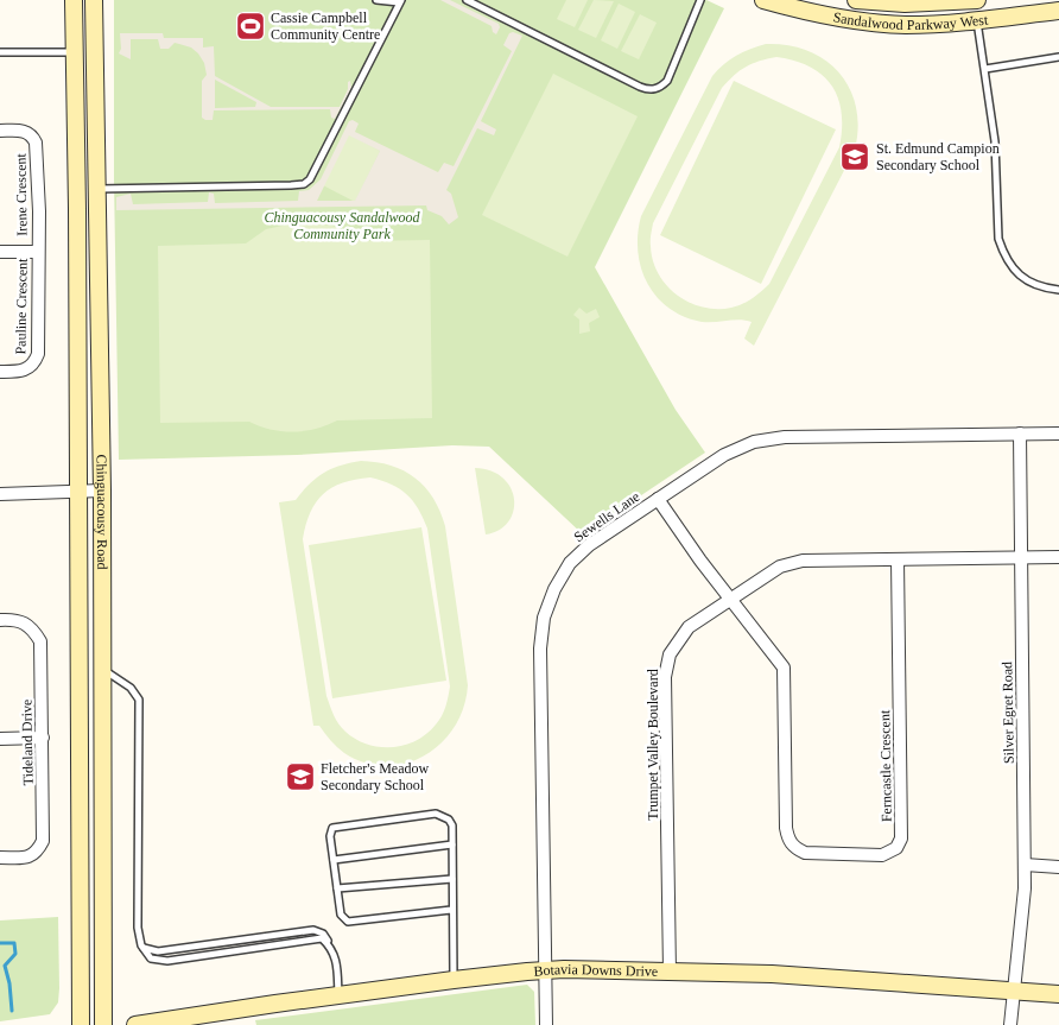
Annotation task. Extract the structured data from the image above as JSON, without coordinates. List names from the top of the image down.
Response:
{
  "streets": {
    "main road": ["Sandalwood Parkway West", "Chinguacousy Road", "Botavia Downs Drive"],
    "street": [
      "Irene Crescent",
      "Pauline Crescent",
      "Sewells Lane",
      "Silver Egret Road",
      "Tideland Drive",
      "Trumpet Valley Boulevard",
      "Ferncastle Crescent"
    ]
  },
  "crossings": [
    ["Irene Crescent", "Pauline Crescent"],
    ["Sewells Lane", "Silver Egret Road"],
    ["Sewells Lane", "Botavia Downs Drive"],
    ["Silver Egret Road", "Trumpet Valley Boulevard"],
    ["Silver Egret Road", "Botavia Downs Drive"],
    ["Trumpet Valley Boulevard", "Ferncastle Crescent"],
    ["Trumpet Valley Boulevard", "Botavia Downs Drive"]
  ],
  "parks": ["Chinguacousy Sandalwood Community Park"],
  "places": {
    "sports": ["Cassie Campbell Community Centre"],
    "school or university": ["St. Edmund Campion Secondary School", "Fletcher's Meadow Secondary School"]
  }
}
